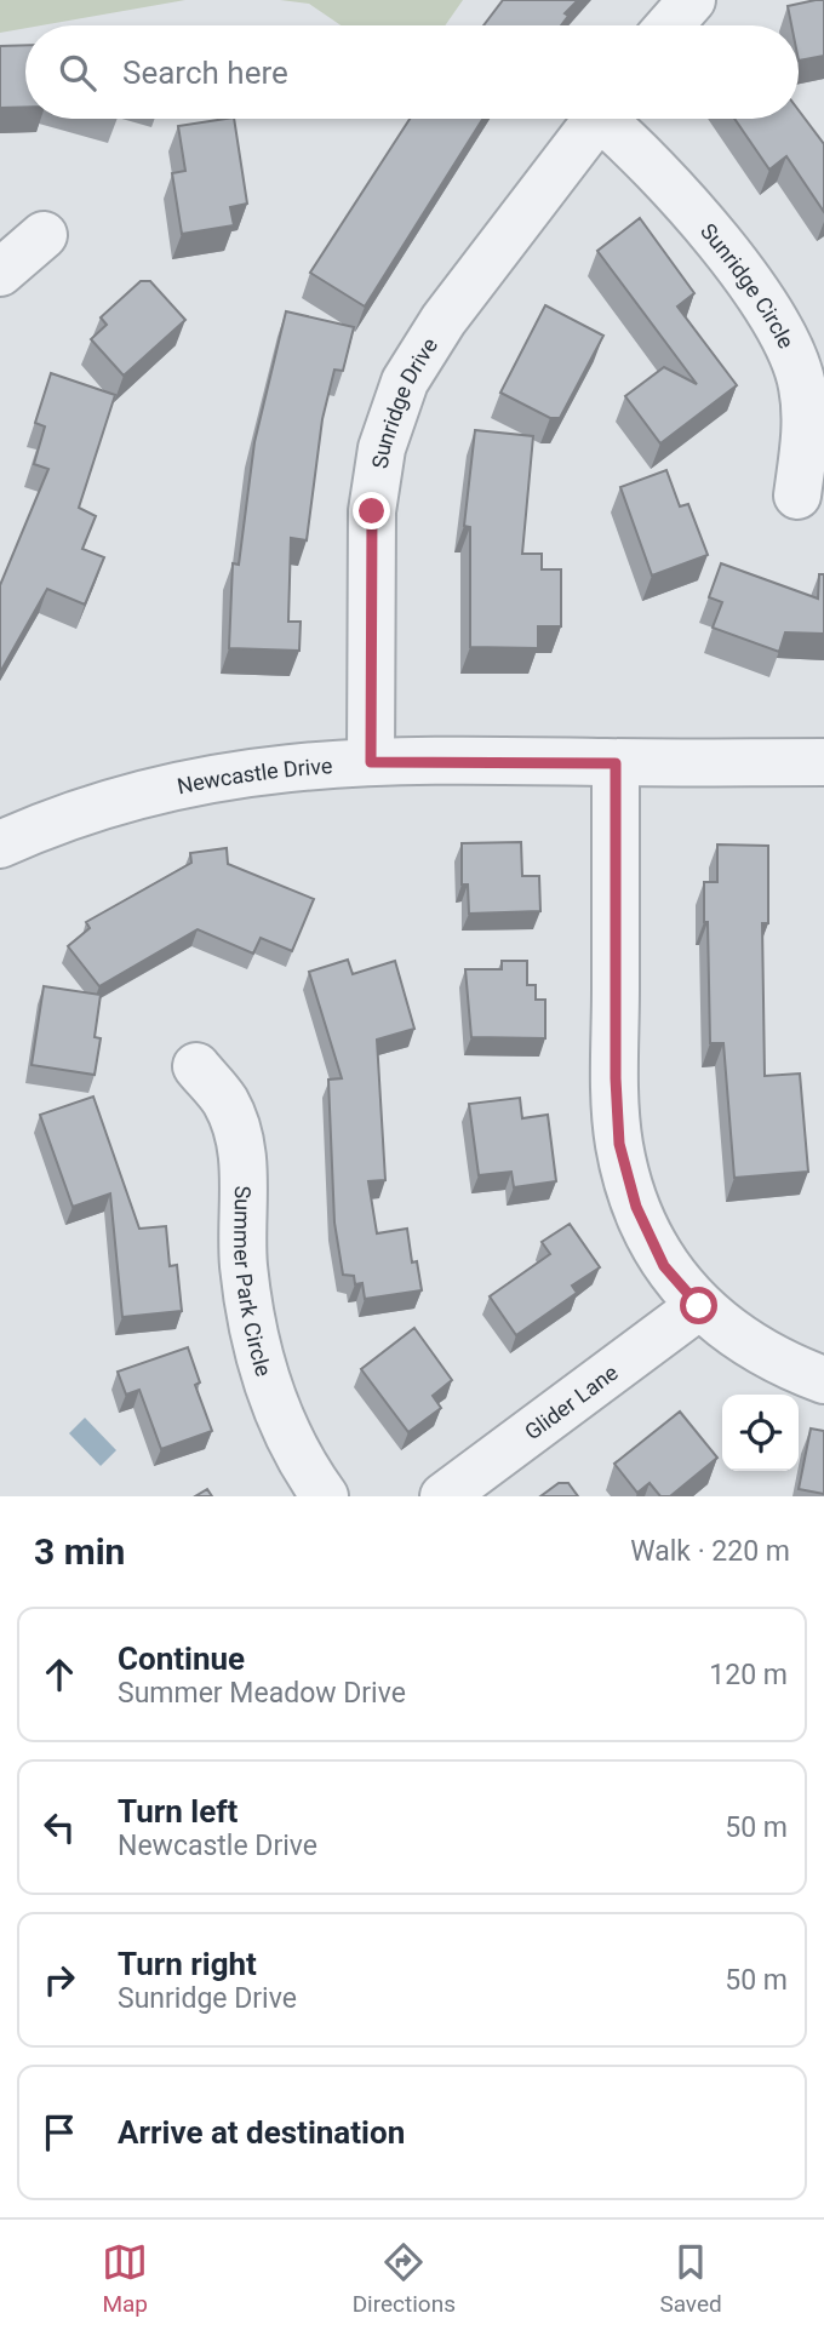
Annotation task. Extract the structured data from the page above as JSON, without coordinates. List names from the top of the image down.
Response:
{
  "streets": {
    "street": [
      "Sunridge Circle",
      "Sunridge Drive",
      "Newcastle Drive",
      "Summer Park Circle",
      "Glider Lane"
    ]
  },
  "crossings": [
    ["Sunridge Drive", "Newcastle Drive"]
  ],
  "page": {
    "search": "Search here",
    "heading": ["3 min", "Walk · 220 m"],
    "list": [
      ["Continue", "Summer Meadow Drive", "120 m"],
      ["Turn left", "Newcastle Drive", "50 m"],
      ["Turn right", "Sunridge Drive", "50 m"],
      "Arrive at destination"
    ],
    "nav": ["Map", "Directions", "Saved"]
  }
}
